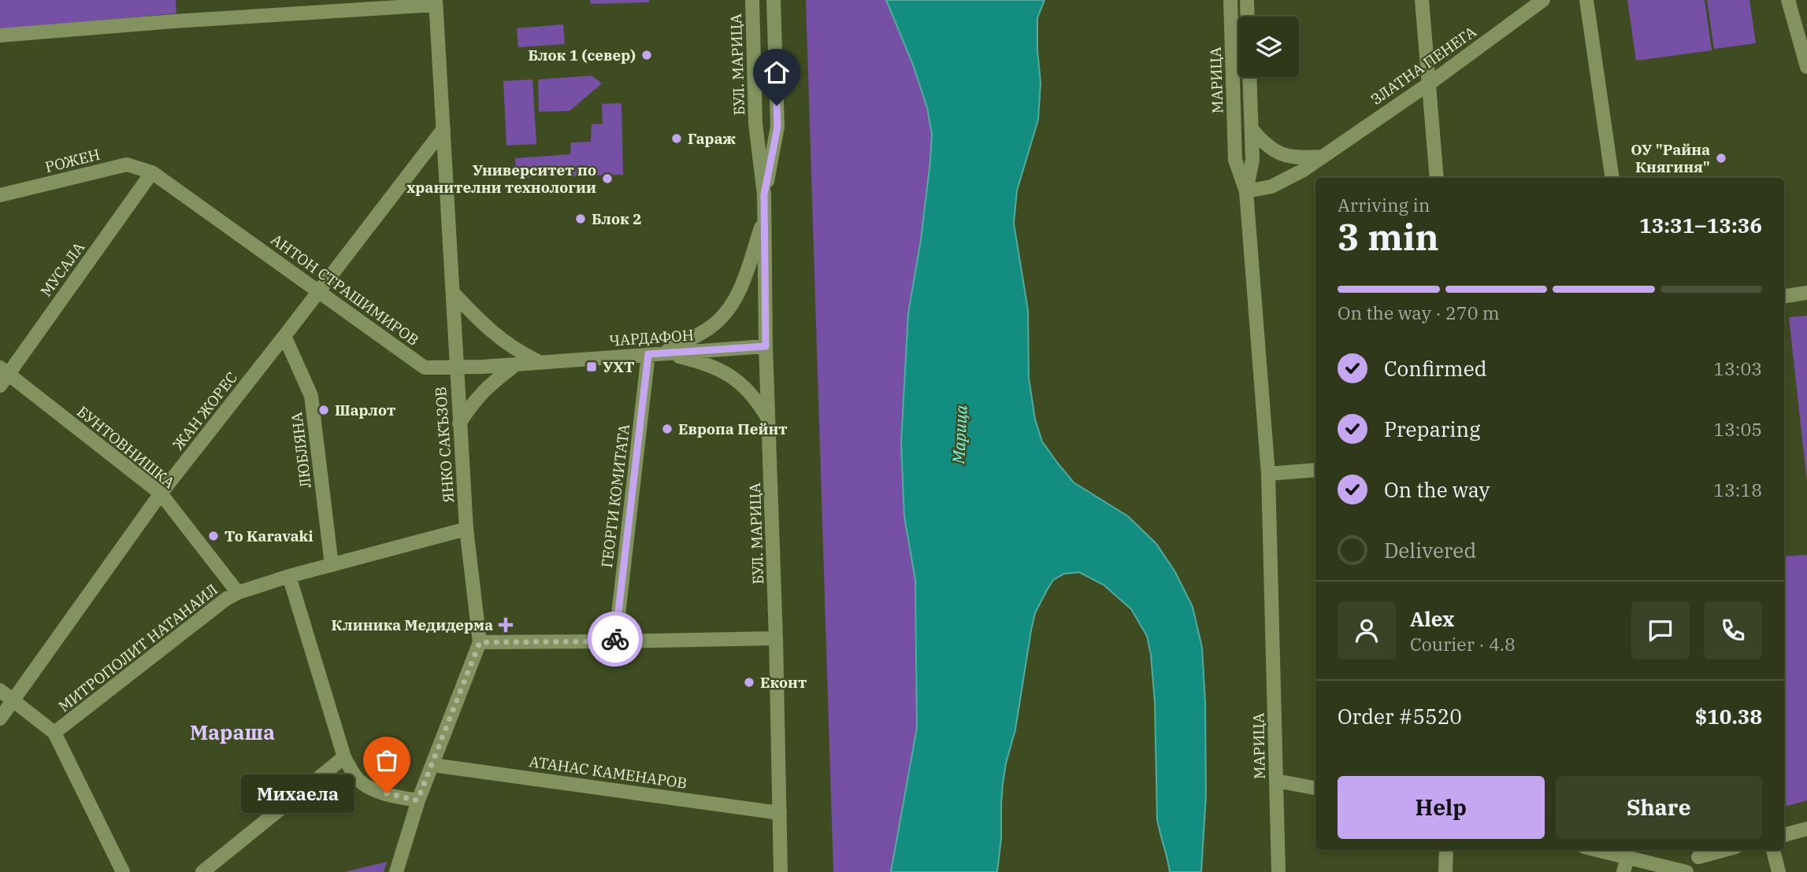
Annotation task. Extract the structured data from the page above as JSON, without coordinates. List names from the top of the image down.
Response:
{
  "streets": {
    "street": [
      "БУЛ. МАРИЦА",
      "ЗЛАТНА ПЕНЕГА",
      "МАРИЦА",
      "РОЖЕН",
      "МУСАЛА",
      "АНТОН СТРАШИМИРОВ",
      "ЧАРДАФОН",
      "ЖАН ЖОРЕС",
      "ЯНКО САКЪЗОВ",
      "БУНТОВНИШКА",
      "ЛЮБЛЯНА",
      "ГЕОРГИ КОМИТАТА",
      "МИТРОПОЛИТ НАТАНАИЛ",
      "АТАНАС КАМЕНАРОВ"
    ]
  },
  "crossings": [
    ["БУЛ. МАРИЦА", "ЧАРДАФОН"],
    ["БУЛ. МАРИЦА", "АТАНАС КАМЕНАРОВ"],
    ["ЗЛАТНА ПЕНЕГА", "МАРИЦА"],
    ["РОЖЕН", "МУСАЛА"],
    ["РОЖЕН", "АНТОН СТРАШИМИРОВ"],
    ["МУСАЛА", "АНТОН СТРАШИМИРОВ"],
    ["МУСАЛА", "БУНТОВНИШКА"],
    ["АНТОН СТРАШИМИРОВ", "ЧАРДАФОН"],
    ["АНТОН СТРАШИМИРОВ", "ЖАН ЖОРЕС"],
    ["АНТОН СТРАШИМИРОВ", "ЯНКО САКЪЗОВ"],
    ["ЧАРДАФОН", "ГЕОРГИ КОМИТАТА"],
    ["ЖАН ЖОРЕС", "ЯНКО САКЪЗОВ"],
    ["ЖАН ЖОРЕС", "БУНТОВНИШКА"],
    ["ЖАН ЖОРЕС", "ЛЮБЛЯНА"],
    ["ЯНКО САКЪЗОВ", "МИТРОПОЛИТ НАТАНАИЛ"],
    ["ЯНКО САКЪЗОВ", "АТАНАС КАМЕНАРОВ"],
    ["БУНТОВНИШКА", "МИТРОПОЛИТ НАТАНАИЛ"],
    ["ЛЮБЛЯНА", "МИТРОПОЛИТ НАТАНАИЛ"]
  ],
  "districts": ["Мараша"],
  "water": ["Марица"],
  "places": {
    "other": [
      "Блок 1 (север)",
      "Гараж",
      "ОУ \"Райна Княгиня\"",
      "Университет по хранителни технологии",
      "Блок 2",
      "Шарлот",
      "Европа Пейнт",
      "To Karavaki",
      "Еконт",
      "Михаела"
    ],
    "transit": ["УХТ"],
    "health": ["Клиника Медидерма"]
  },
  "page": {
    "heading": ["3 min", "Arriving in", "13:31–13:36"],
    "panel": [
      "Alex",
      "Courier · 4.8",
      "Order #5520",
      "$10.38"
    ],
    "bar": "On the way · 270 m",
    "list": [
      ["Confirmed", "13:03"],
      ["Preparing", "13:05"],
      ["On the way", "13:18"],
      "Delivered"
    ],
    "buttons": ["Help", "Share"],
    "bubble": "Михаела"
  }
}
